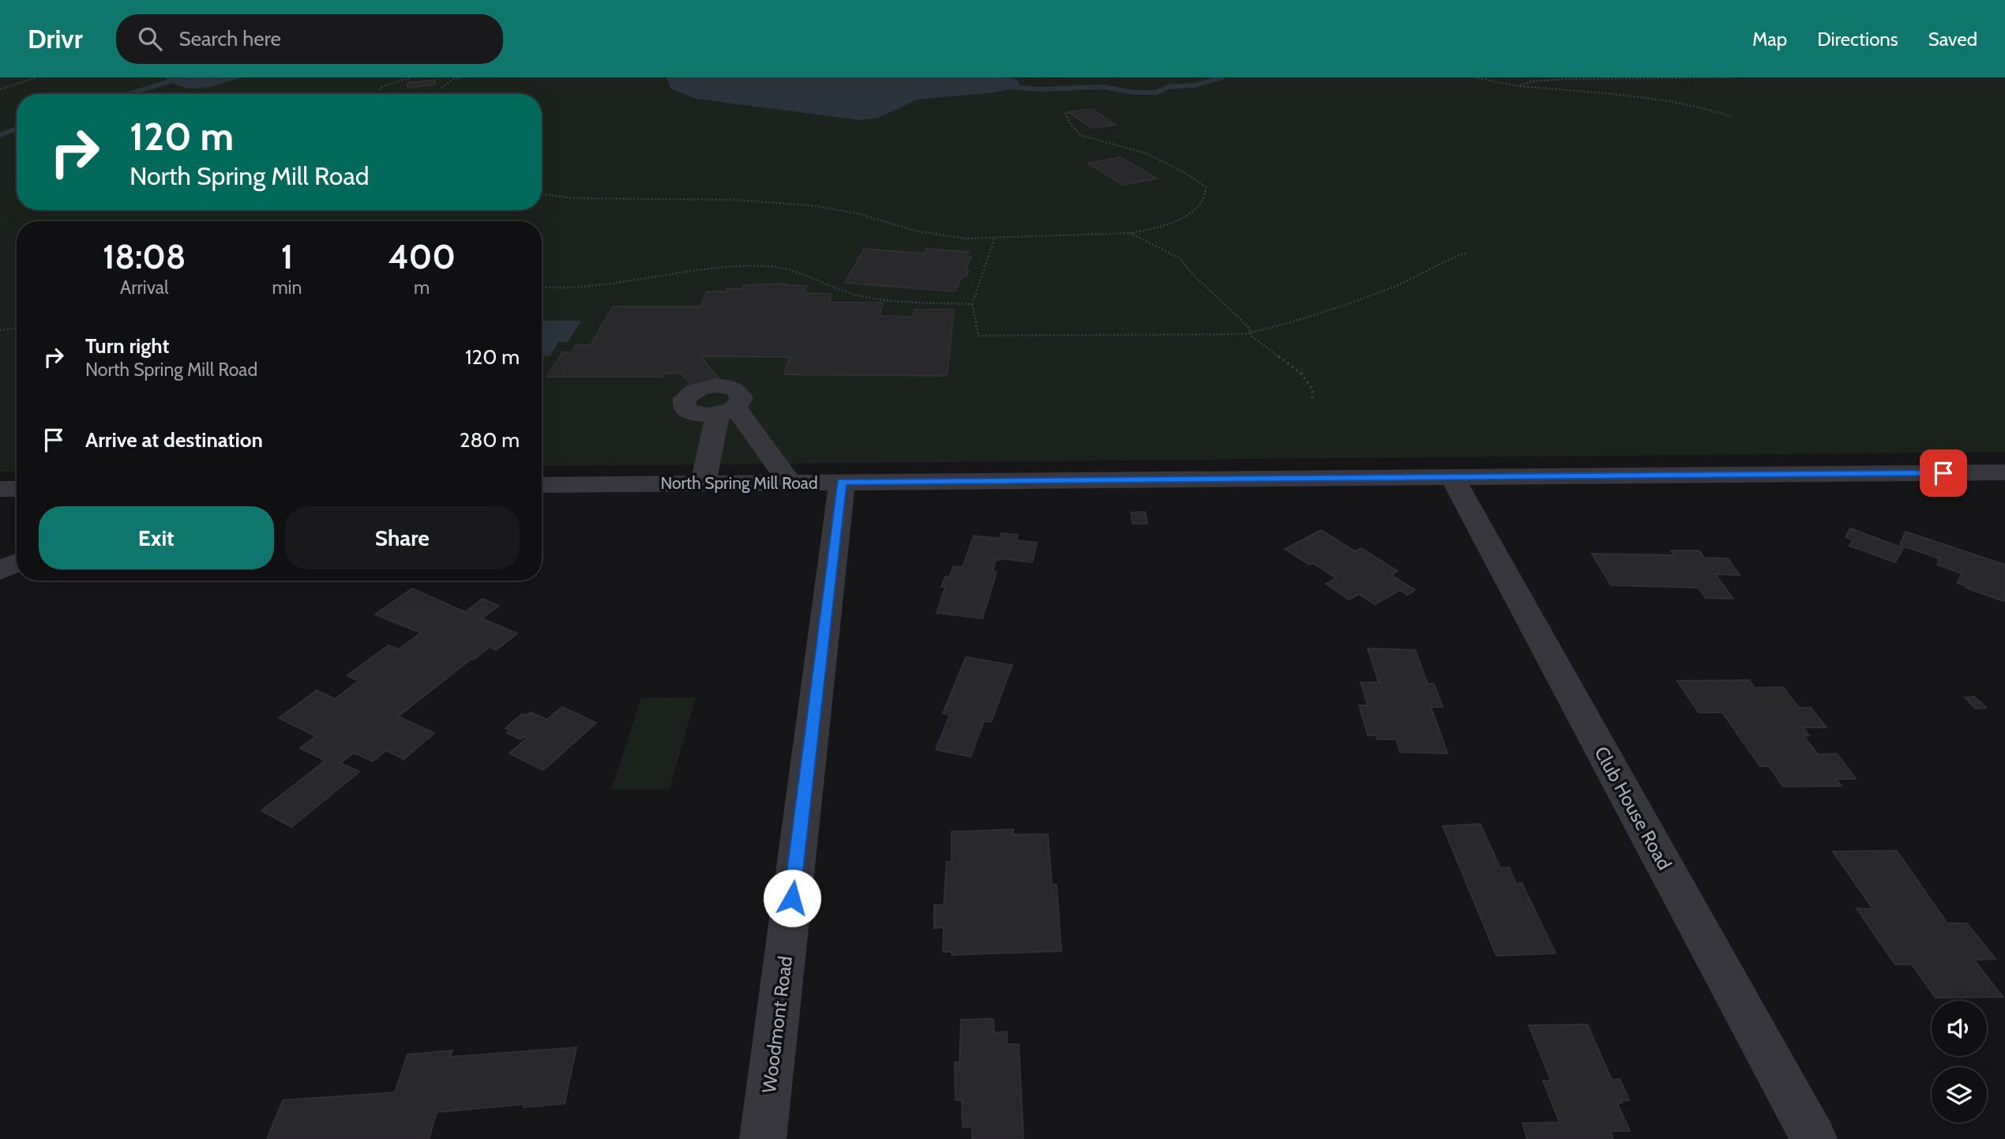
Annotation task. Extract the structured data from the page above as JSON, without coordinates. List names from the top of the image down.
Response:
{
  "streets": {
    "street": ["North Spring Mill Road", "Club House Road", "Woodmont Road"]
  },
  "crossings": [
    ["North Spring Mill Road", "Club House Road"],
    ["North Spring Mill Road", "Woodmont Road"]
  ],
  "page": {
    "header": "Drivr",
    "search": "Search here",
    "nav": ["Map", "Directions", "Saved"],
    "turn": ["120 m", "North Spring Mill Road"],
    "eta": [
      "18:08",
      "Arrival",
      "1",
      "min",
      "400",
      "m"
    ],
    "list": [
      {
        "name": "Turn right",
        "note": "North Spring Mill Road",
        "value": "120 m"
      },
      {
        "name": "Arrive at destination",
        "value": "280 m"
      }
    ],
    "buttons": ["Exit", "Share"]
  }
}
